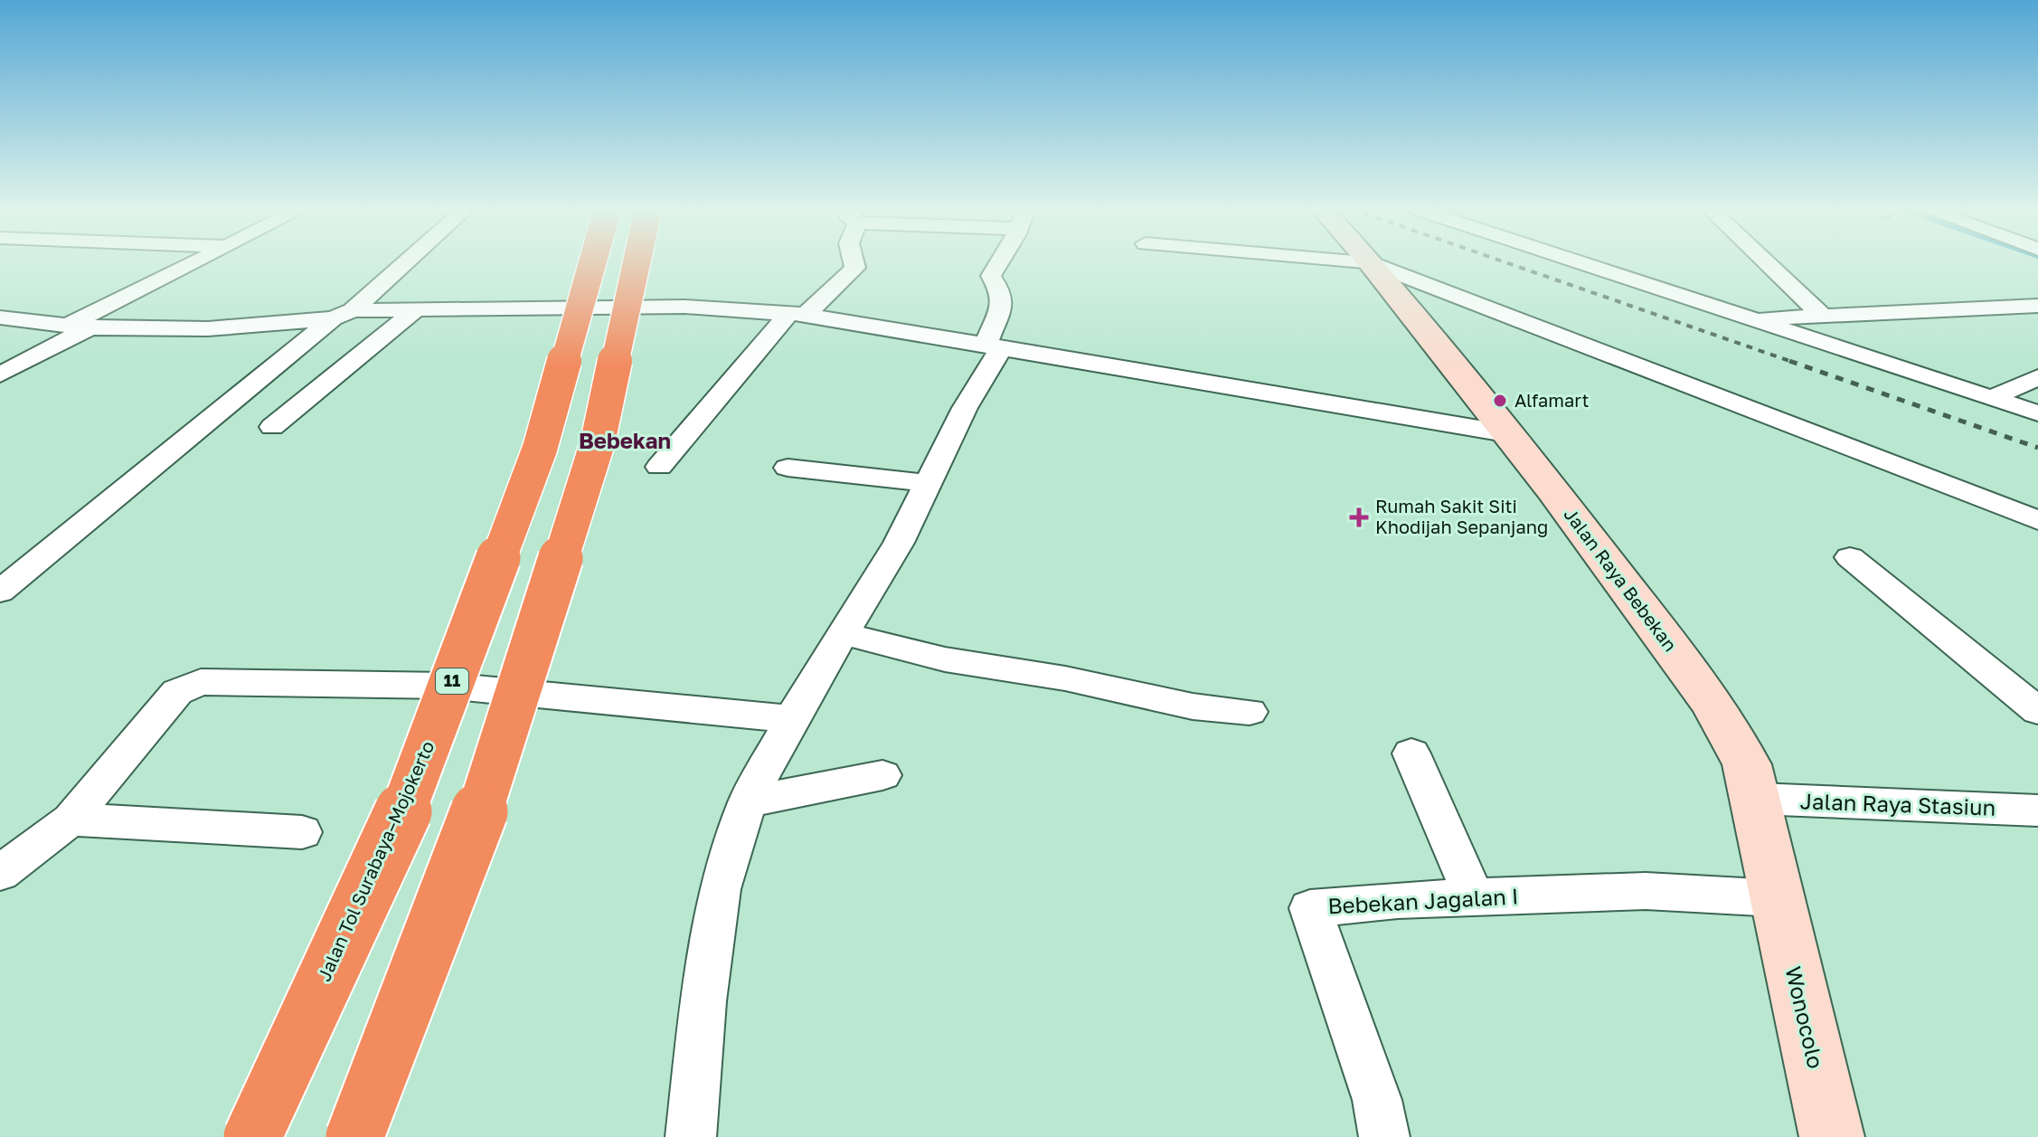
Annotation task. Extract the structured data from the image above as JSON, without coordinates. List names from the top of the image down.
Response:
{
  "streets": {
    "highway": ["11", "Jalan Tol Surabaya–Mojokerto"],
    "main road": ["Jalan Raya Bebekan", "Wonocolo"],
    "street": ["Jalan Raya Stasiun", "Bebekan Jagalan I"]
  },
  "crossings": [
    ["Jalan Raya Bebekan", "Jalan Raya Stasiun"],
    ["Jalan Raya Bebekan", "Bebekan Jagalan I"],
    ["Jalan Raya Bebekan", "Wonocolo"],
    ["Bebekan Jagalan I", "Wonocolo"]
  ],
  "districts": ["Bebekan"],
  "places": {
    "other": ["Alfamart"],
    "health": ["Rumah Sakit Siti Khodijah Sepanjang"]
  }
}
